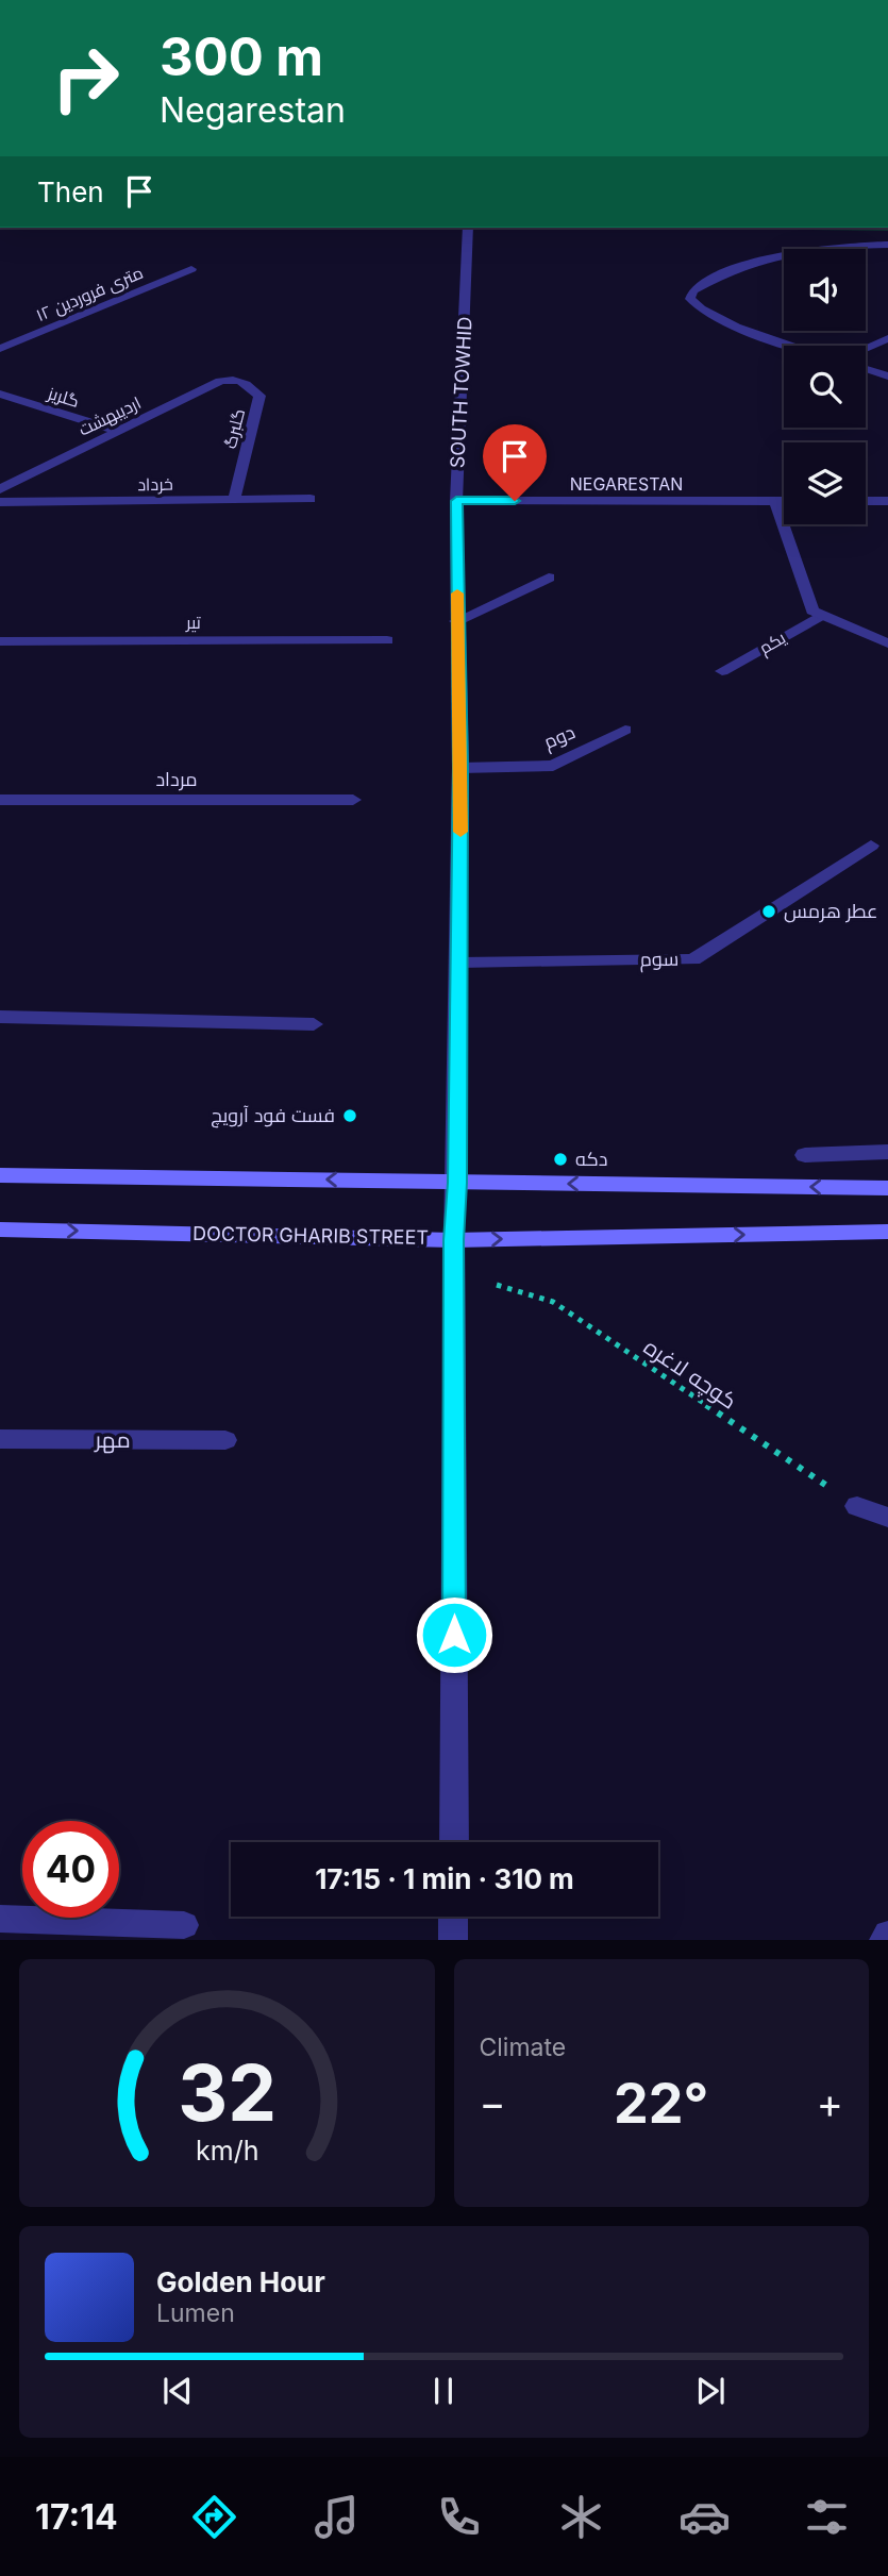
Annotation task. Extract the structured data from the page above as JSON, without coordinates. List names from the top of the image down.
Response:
{
  "streets": {
    "main road": ["DOCTOR GHARIB STREET"],
    "street": [
      "۱۲ متری فروردین",
      "SOUTH TOWHID",
      "گلریز",
      "اردیبهشت",
      "گلبرگ",
      "خرداد",
      "NEGARESTAN",
      "تیر",
      "یکم",
      "دوم",
      "مرداد",
      "سوم",
      "مهر"
    ],
    "path": ["کوچه لاغره"]
  },
  "crossings": [
    ["SOUTH TOWHID", "NEGARESTAN"],
    ["SOUTH TOWHID", "دوم"],
    ["SOUTH TOWHID", "سوم"],
    ["SOUTH TOWHID", "DOCTOR GHARIB STREET"],
    ["گلریز", "اردیبهشت"],
    ["اردیبهشت", "گلبرگ"],
    ["گلبرگ", "خرداد"]
  ],
  "places": ["عطر هرمس", "فست فود آرویچ", "دکه"],
  "page": {
    "turn": ["300 m", "Negarestan"],
    "then": "Then",
    "limit": "40",
    "trip": "17:15 · 1 min · 310 m",
    "tile": "Climate",
    "heat": ["−", "22°", "+"],
    "song": ["Golden Hour", "Lumen"],
    "tabs": "17:14",
    "gauge": ["32", "km/h"]
  }
}
